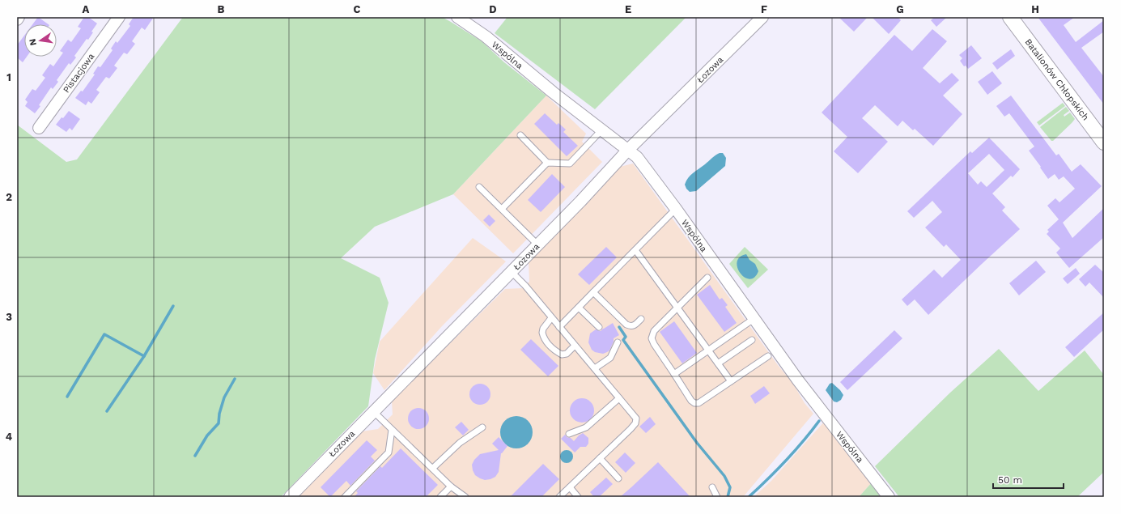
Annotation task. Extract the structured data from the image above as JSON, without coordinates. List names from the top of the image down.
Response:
{
  "streets": {
    "street": [
      "Wspólna",
      "Łozowa",
      "Pistacjowa",
      "Batalionów Chłopskich"
    ]
  },
  "crossings": [
    ["Wspólna", "Łozowa"]
  ],
  "scale_bar": "50 m",
  "north": "left",
  "grid": {
    "columns": [
      "A",
      "B",
      "C",
      "D",
      "E",
      "F",
      "G",
      "H"
    ],
    "rows": [
      "1",
      "2",
      "3",
      "4"
    ]
  }
}
